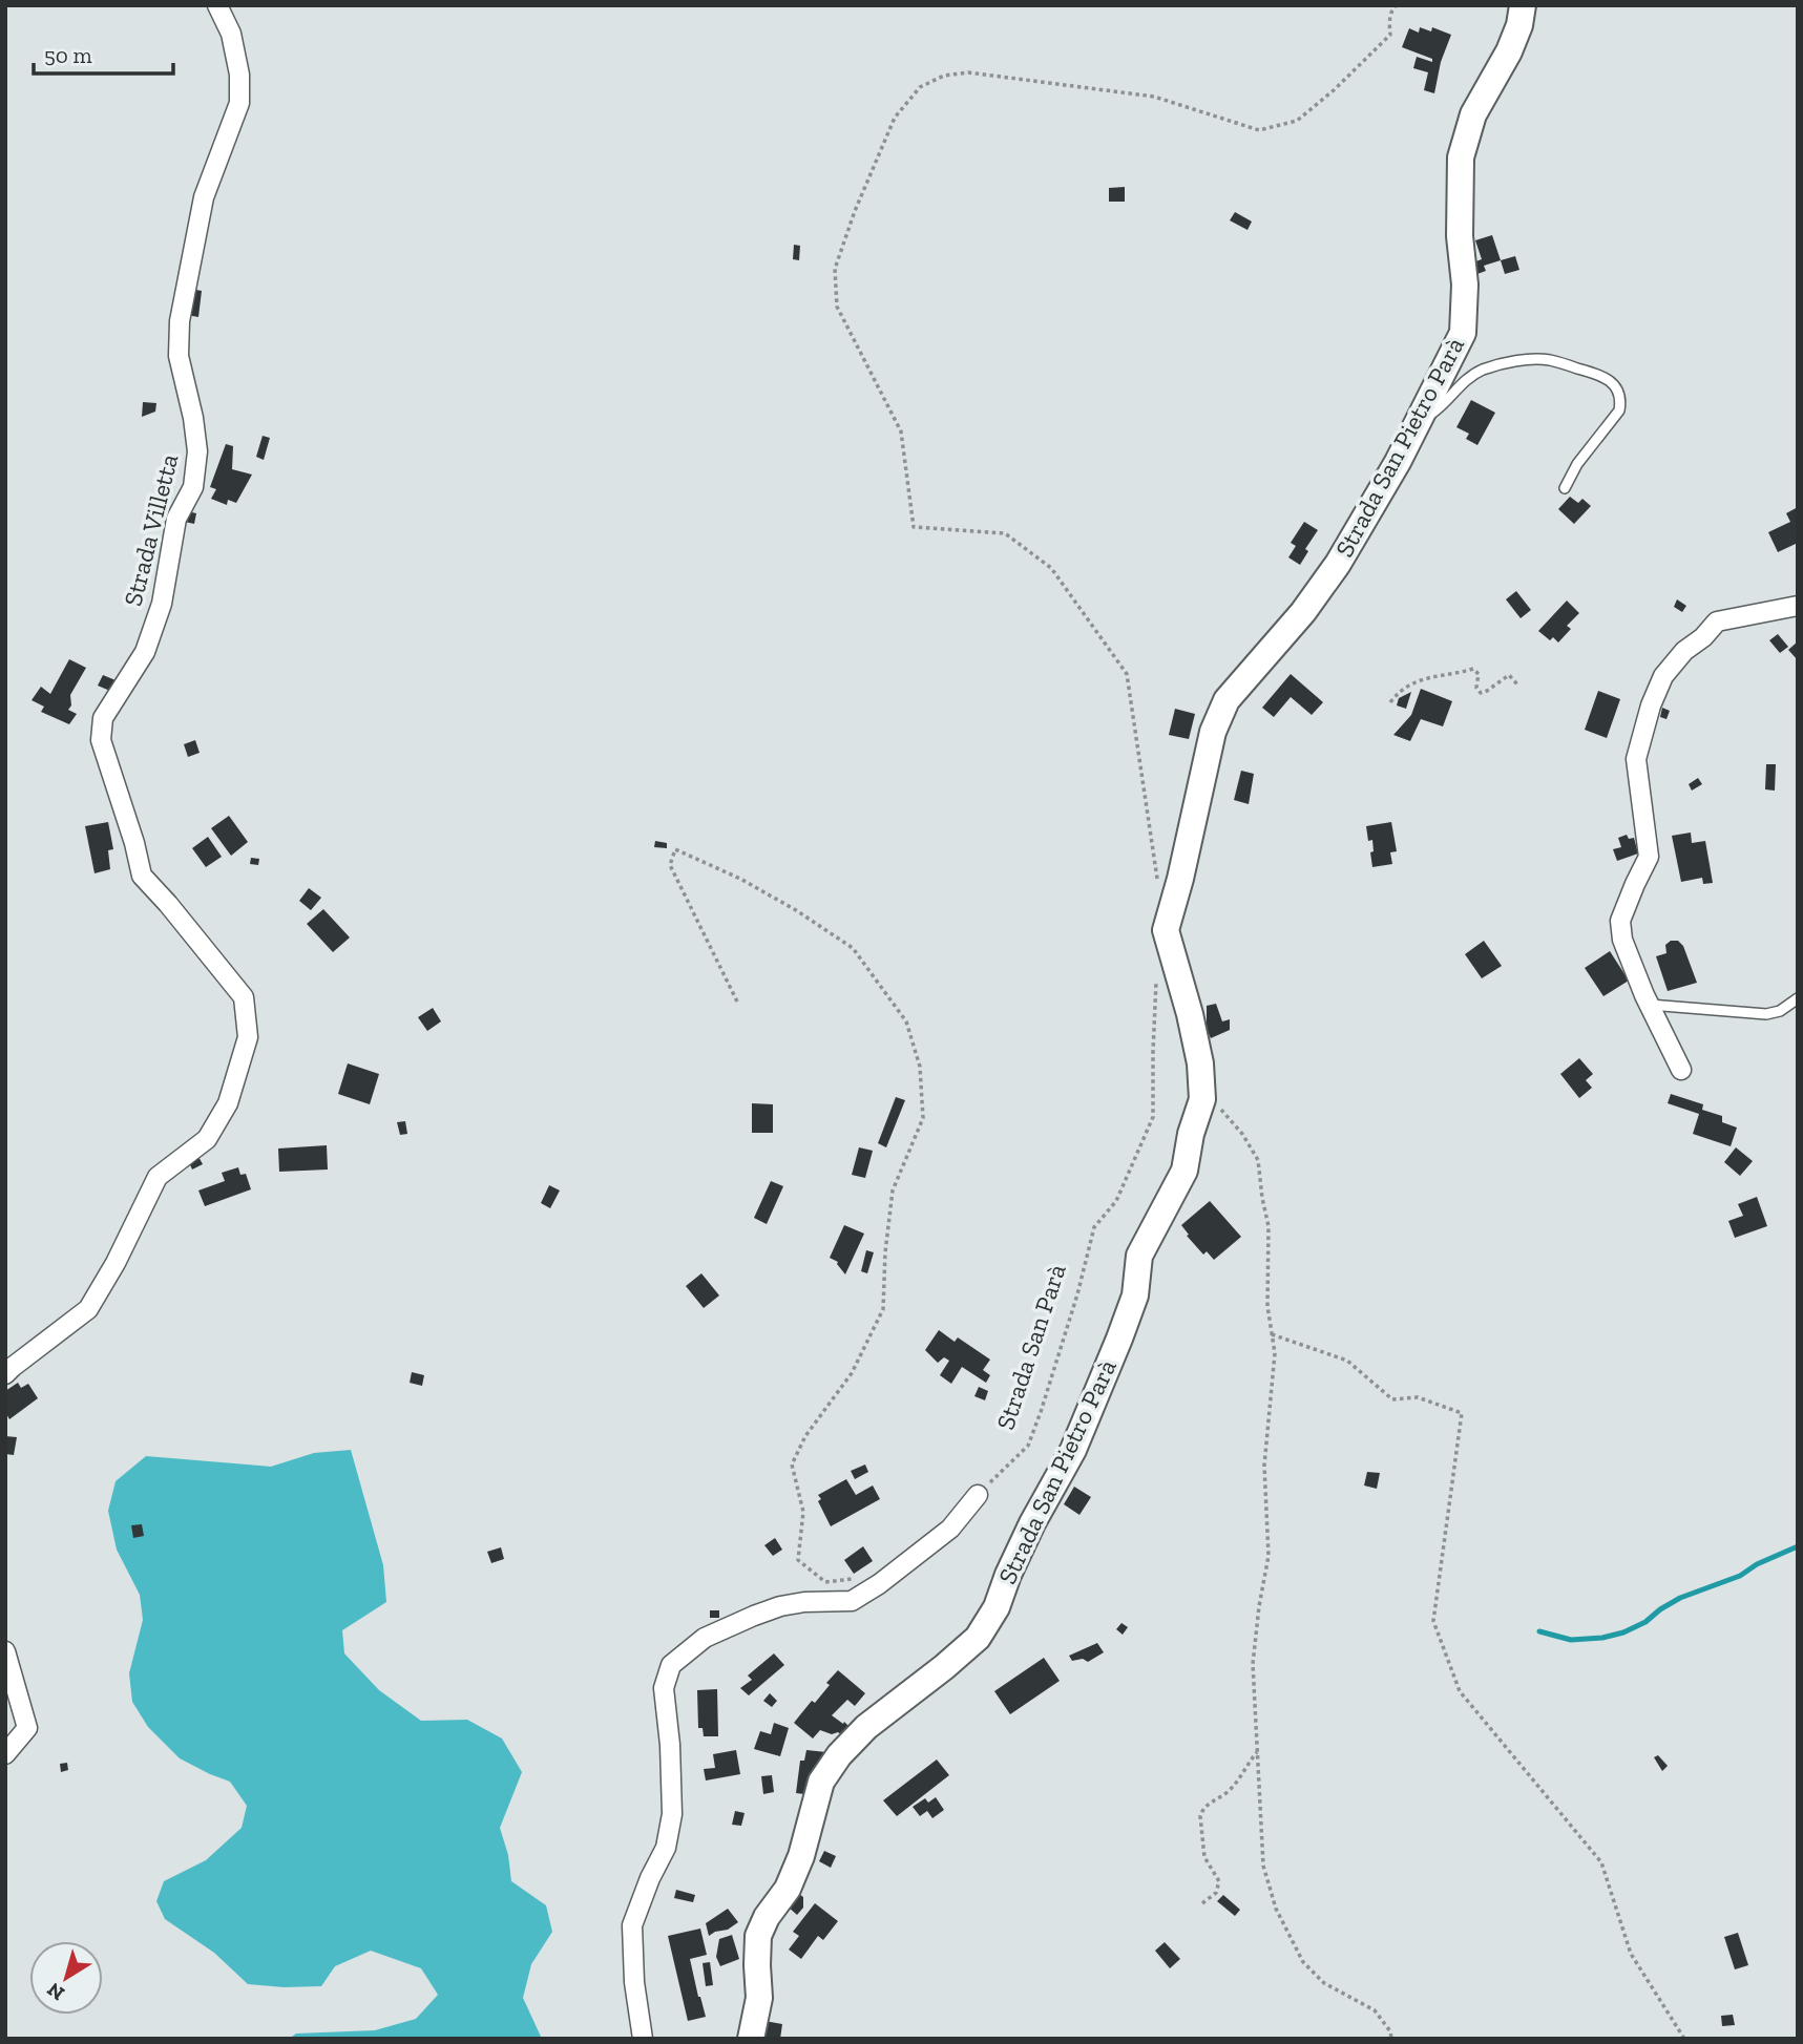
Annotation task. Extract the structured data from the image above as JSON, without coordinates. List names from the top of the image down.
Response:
{
  "streets": {
    "street": ["Strada San Pietro Parà", "Strada Villetta"],
    "path": ["Strada San Parà"]
  },
  "scale_bar": "50 m",
  "north": "bottom left"
}
